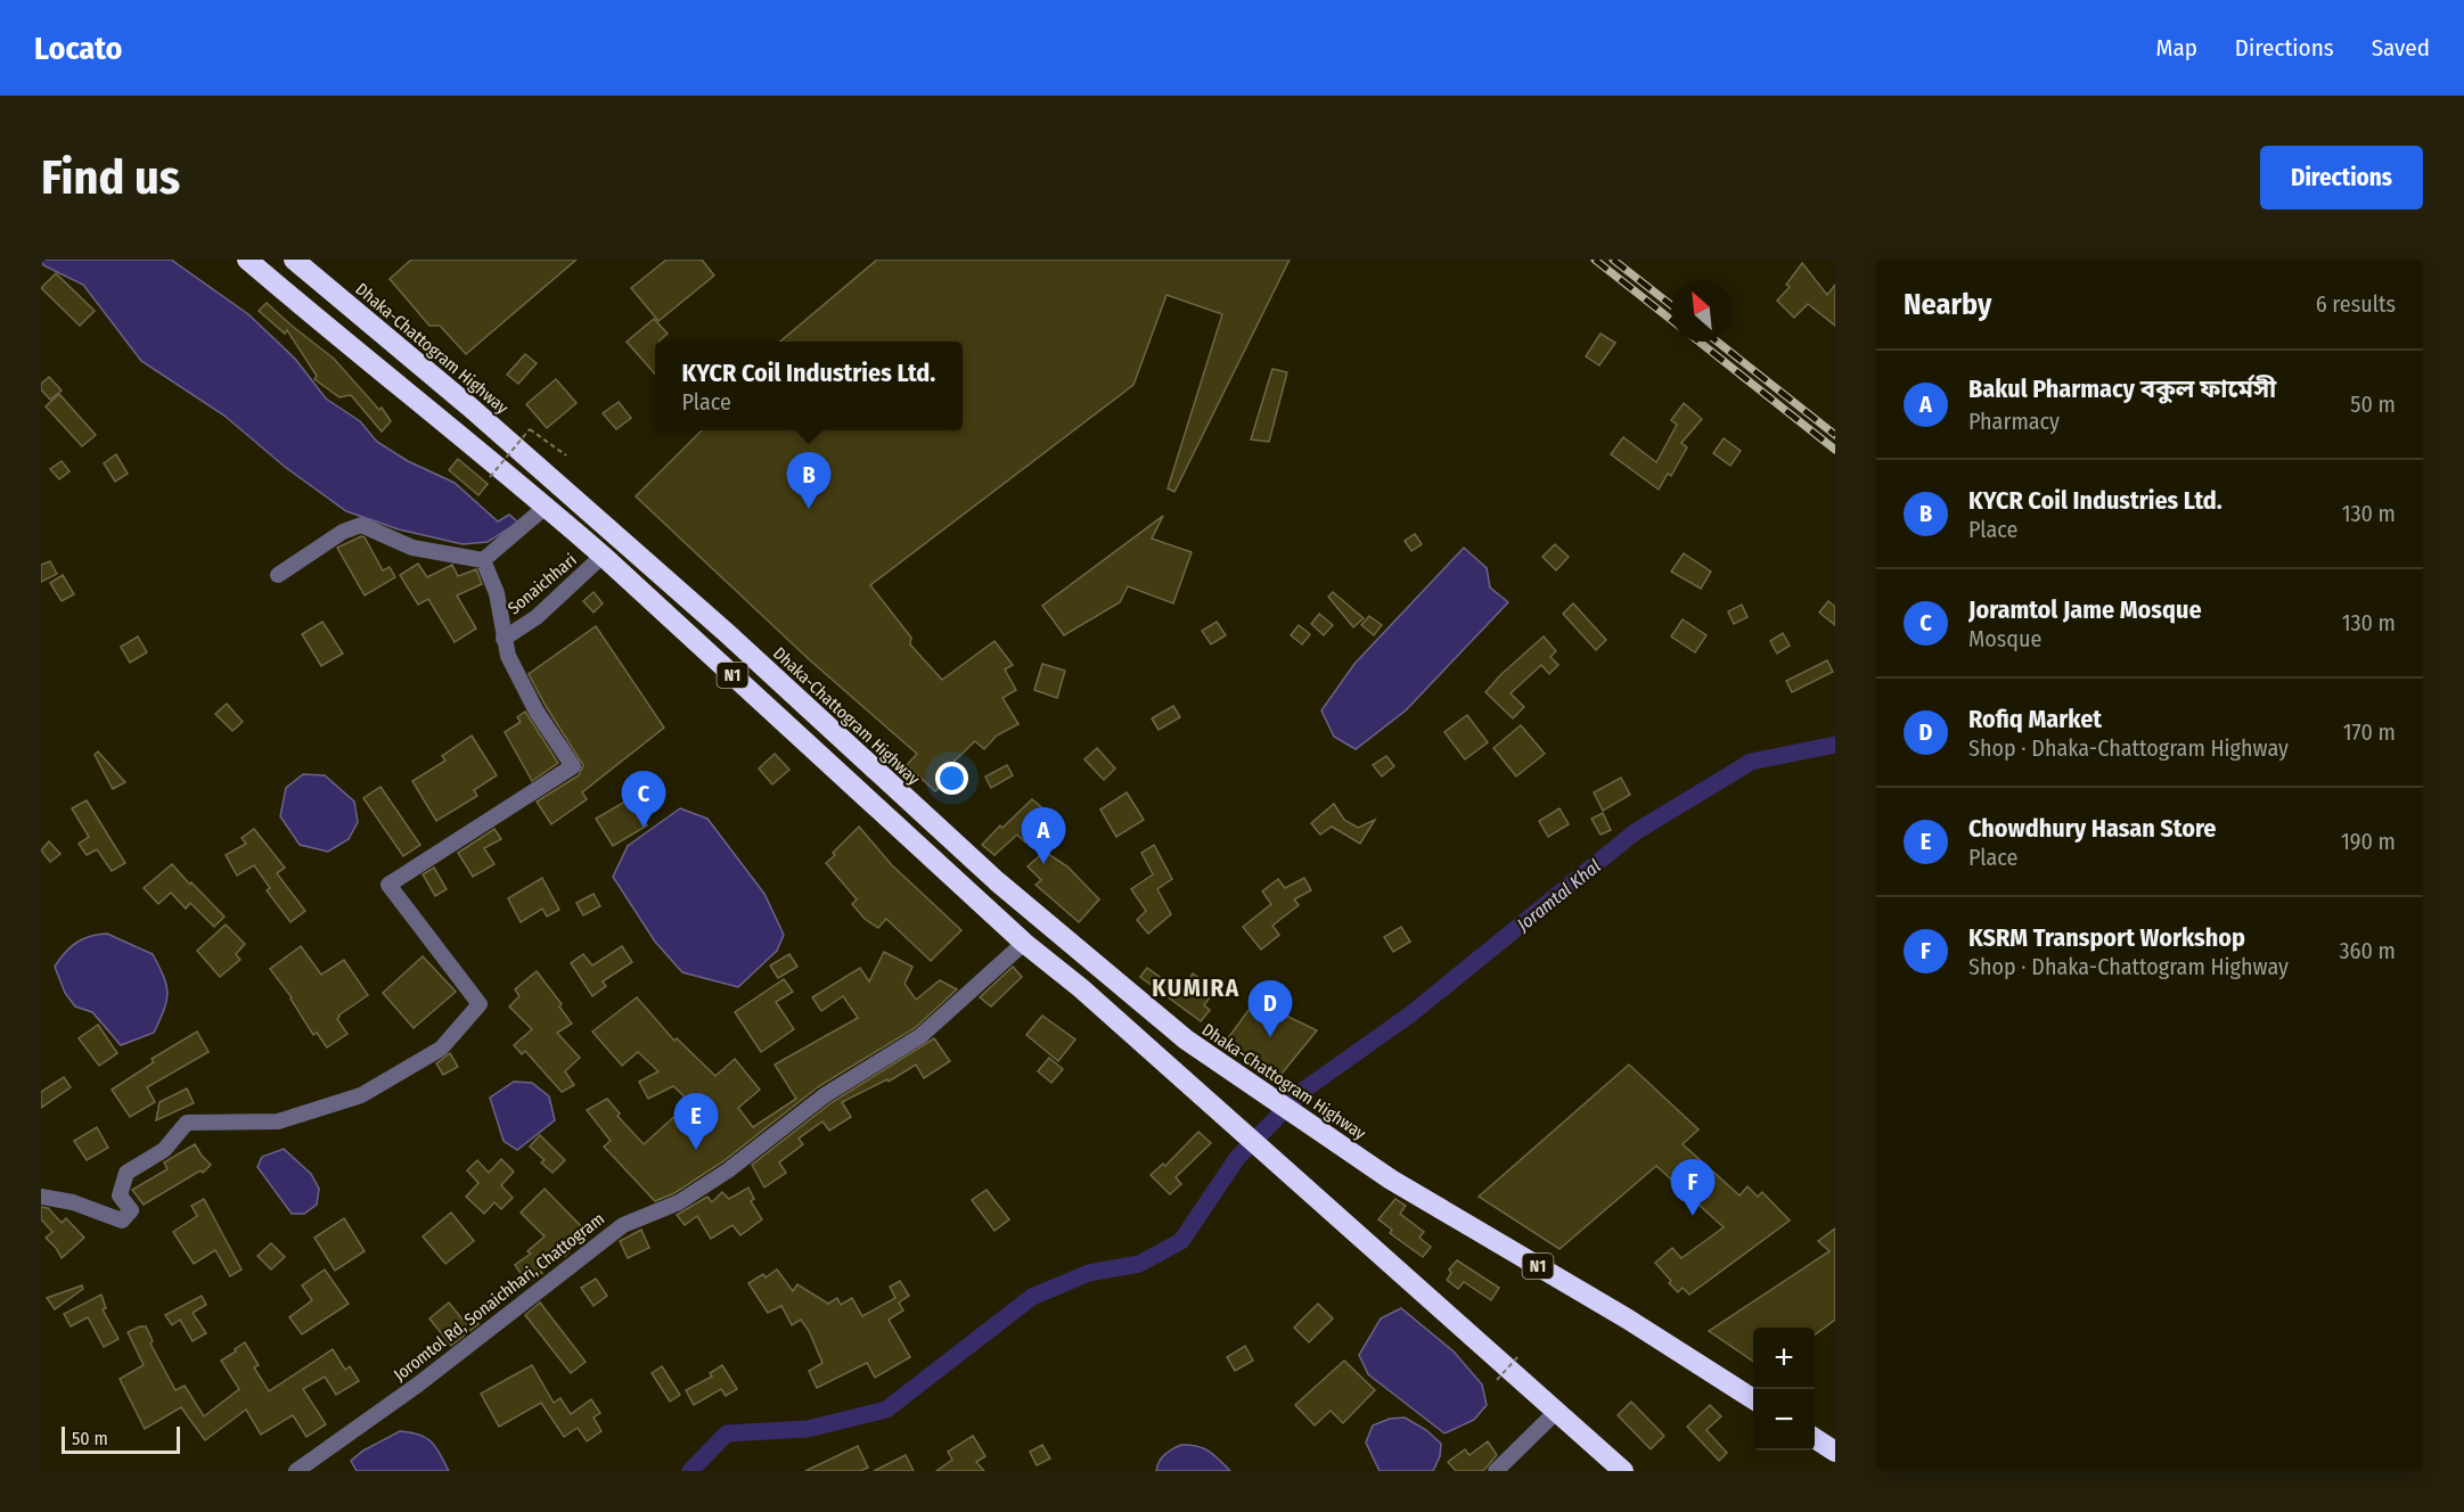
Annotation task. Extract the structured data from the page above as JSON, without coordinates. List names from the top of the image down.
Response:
{
  "streets": {
    "highway": ["Dhaka-Chattogram Highway", "N1"],
    "street": ["Sonaichhari", "Joromtol Rd, Sonaichhari, Chattogram"]
  },
  "crossings": [
    ["Sonaichhari", "N1"],
    ["N1", "Joromtol Rd, Sonaichhari, Chattogram"]
  ],
  "districts": ["KUMIRA"],
  "water": ["Joramtal Khal"],
  "scale_bar": "50 m",
  "north": "top left",
  "page": {
    "header": "Locato",
    "nav": ["Map", "Directions", "Saved"],
    "buttons": "Directions",
    "title": "Find us",
    "heading": ["Nearby", "6 results"],
    "popup": ["KYCR Coil Industries Ltd.", "Place"],
    "list": [
      {
        "mark": "A",
        "name": "Bakul Pharmacy বকুল ফার্মেসী",
        "note": "Pharmacy",
        "value": "50 m"
      },
      {
        "mark": "B",
        "name": "KYCR Coil Industries Ltd.",
        "note": "Place",
        "value": "130 m"
      },
      {
        "mark": "C",
        "name": "Joramtol Jame Mosque",
        "note": "Mosque",
        "value": "130 m"
      },
      {
        "mark": "D",
        "name": "Rofiq Market",
        "note": "Shop · Dhaka-Chattogram Highway",
        "value": "170 m"
      },
      {
        "mark": "E",
        "name": "Chowdhury Hasan Store",
        "note": "Place",
        "value": "190 m"
      },
      {
        "mark": "F",
        "name": "KSRM Transport Workshop",
        "note": "Shop · Dhaka-Chattogram Highway",
        "value": "360 m"
      }
    ],
    "pins": [
      "B",
      "C",
      "A",
      "D",
      "E",
      "F"
    ],
    "map_buttons": ["+", "−"],
    "scale": "50 m"
  }
}
